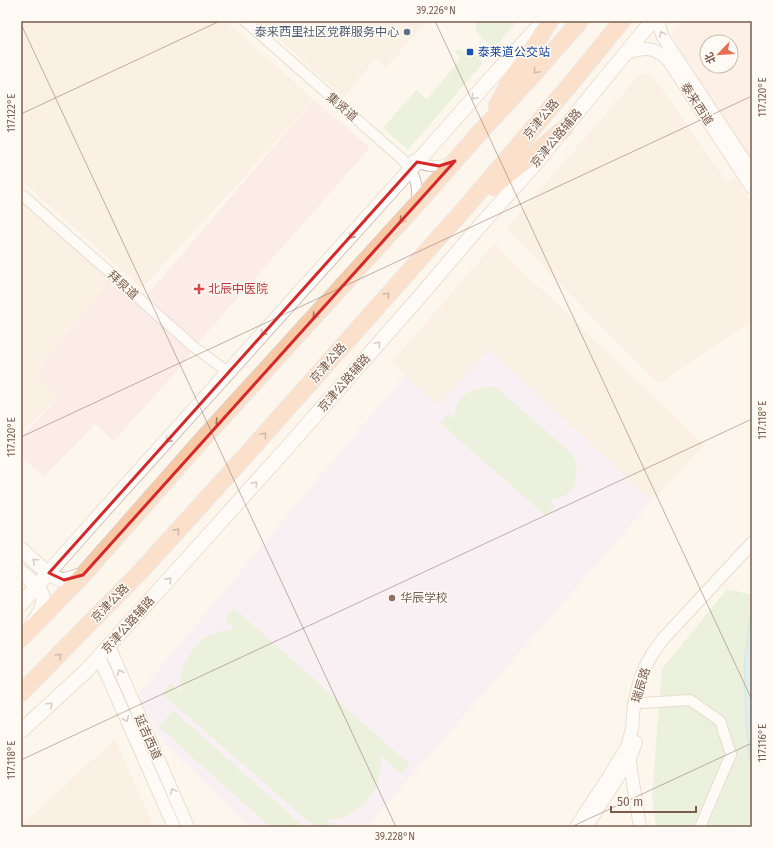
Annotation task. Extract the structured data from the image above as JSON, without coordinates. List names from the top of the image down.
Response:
{
  "streets": {
    "highway": ["京津公路"],
    "main road": ["京津公路辅路"],
    "street": [
      "泰来西道",
      "集贤道",
      "拜泉道",
      "瑞辰路",
      "延吉西道"
    ]
  },
  "crossings": [
    ["泰来西道", "京津公路辅路"],
    ["京津公路辅路", "延吉西道"]
  ],
  "places": {
    "other": ["泰来西里社区党群服务中心", "华辰学校"],
    "transit": ["泰莱道公交站"],
    "health": ["北辰中医院"]
  },
  "scale_bar": "50 m",
  "north": "bottom left",
  "coordinates": [
    "39.226°N",
    "117.120°E",
    "117.122°E",
    "117.118°E",
    "117.116°E",
    "39.228°N"
  ]
}
